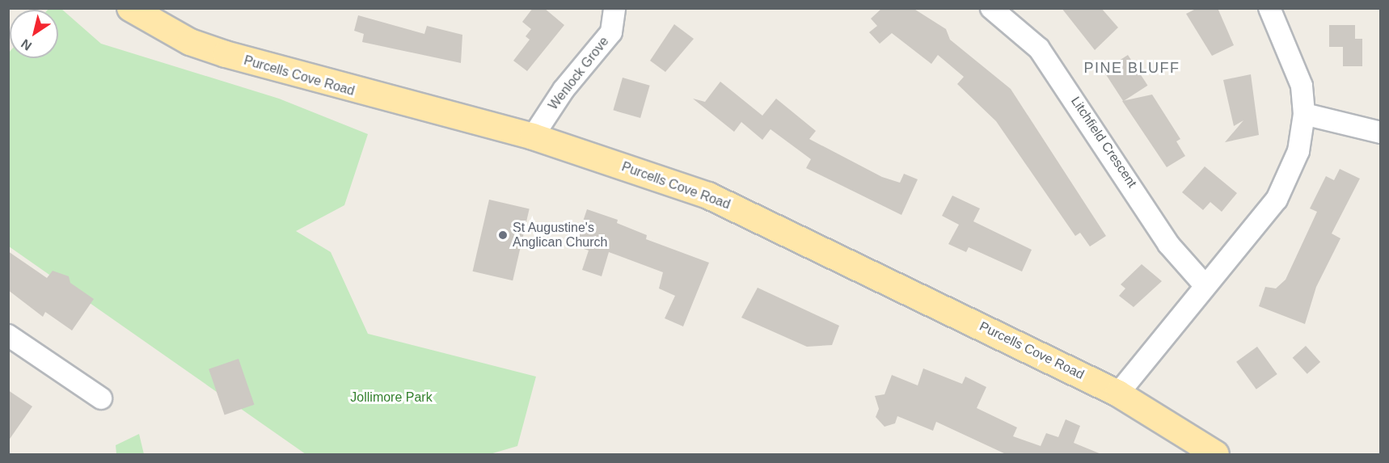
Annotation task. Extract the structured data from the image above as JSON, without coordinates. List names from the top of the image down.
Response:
{
  "streets": {
    "main road": ["Purcells Cove Road"],
    "street": ["Wenlock Grove", "Litchfield Crescent"]
  },
  "crossings": [
    ["Wenlock Grove", "Purcells Cove Road"]
  ],
  "districts": ["PINE BLUFF"],
  "parks": ["Jollimore Park"],
  "places": ["St Augustine's Anglican Church"],
  "north": "bottom left"
}
